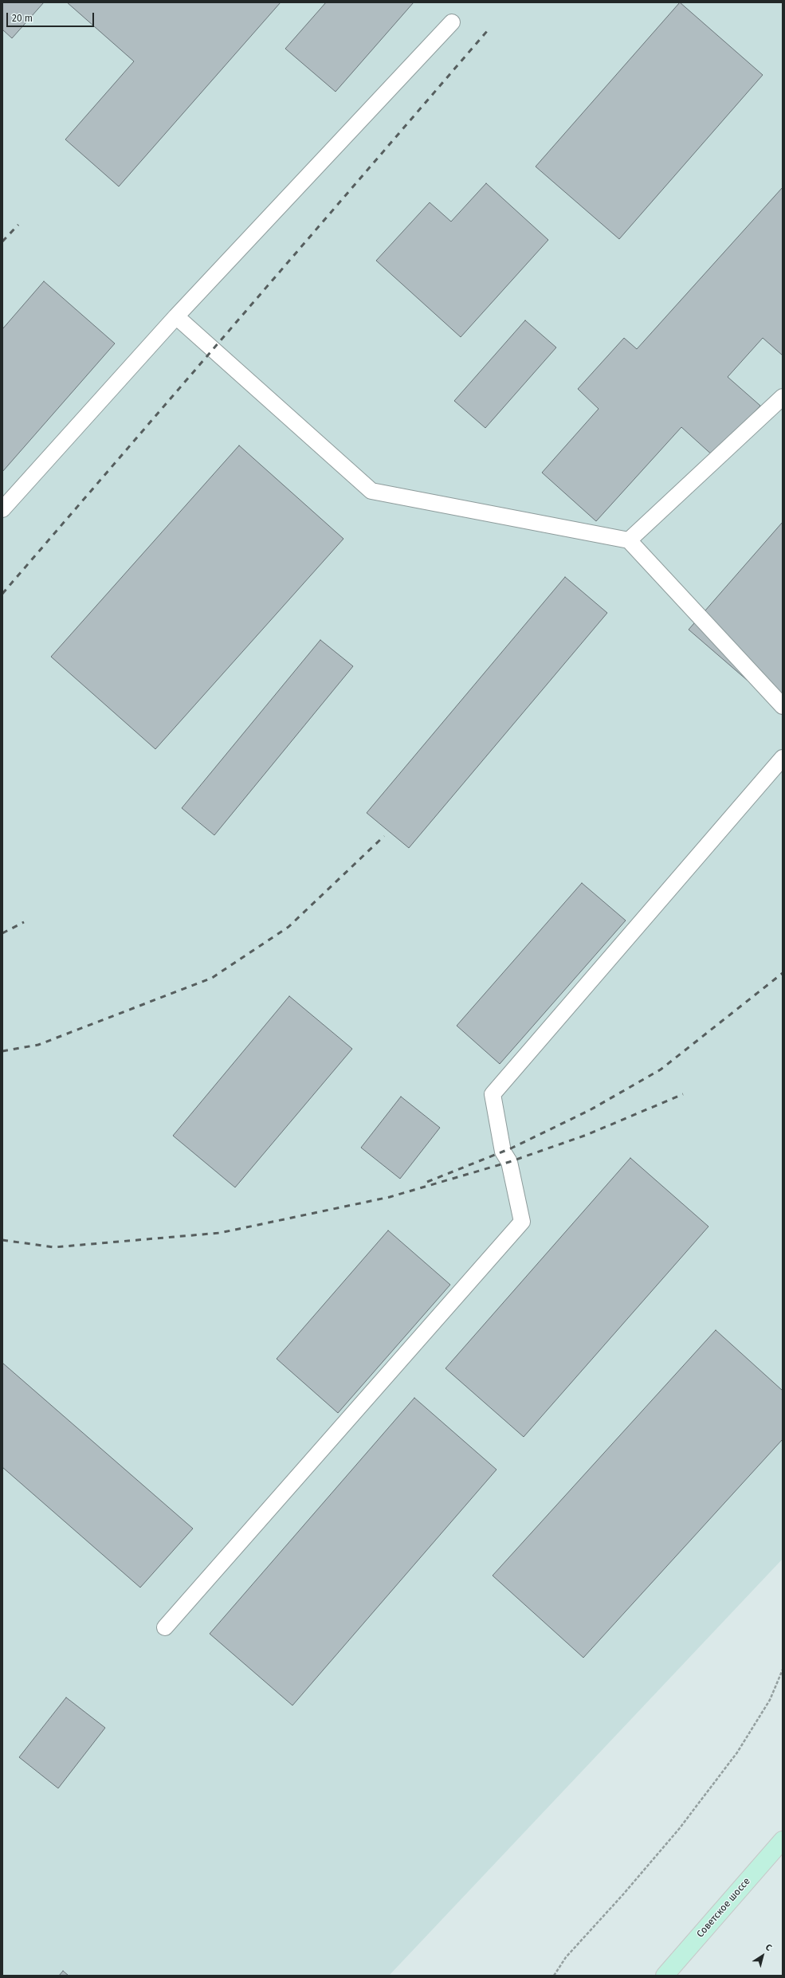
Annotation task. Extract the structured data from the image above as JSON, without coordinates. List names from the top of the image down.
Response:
{
  "streets": {
    "main road": ["Советское шоссе"]
  },
  "scale_bar": "20 m",
  "north": "top right"
}
